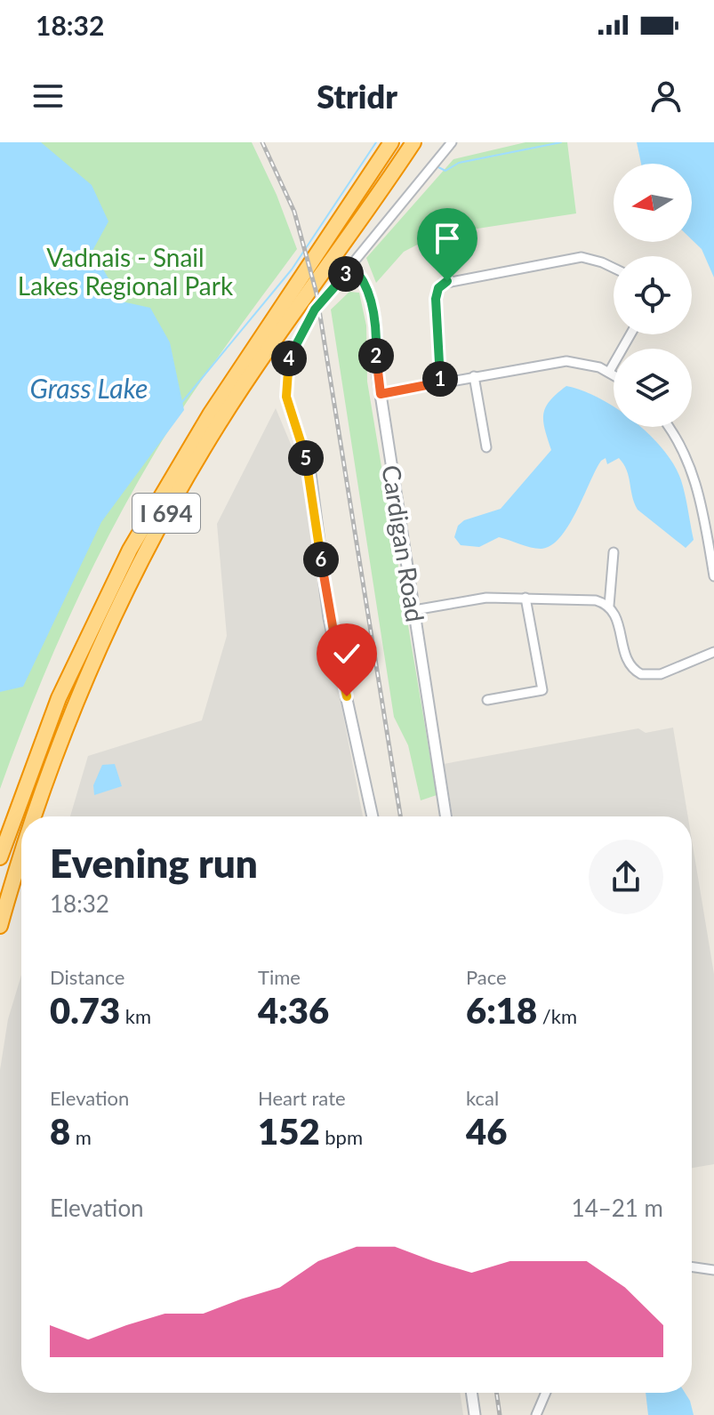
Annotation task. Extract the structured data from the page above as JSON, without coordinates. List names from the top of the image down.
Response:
{
  "streets": {
    "highway": ["I 694"],
    "street": ["Cardigan Road"]
  },
  "water": ["Grass Lake"],
  "parks": ["Vadnais - Snail Lakes Regional Park"],
  "north": "left",
  "page": {
    "status": "18:32",
    "header": "Stridr",
    "pins": [
      "3",
      "2",
      "4",
      "1",
      "5",
      "6"
    ],
    "heading": ["Evening run", "18:32"],
    "stats": [
      ["Distance", "0.73 km"],
      ["Time", "4:36"],
      ["Pace", "6:18 /km"],
      ["Elevation", "8 m"],
      ["Heart rate", "152 bpm"],
      ["kcal", "46"]
    ],
    "chart": ["Elevation", "14–21 m"]
  }
}
